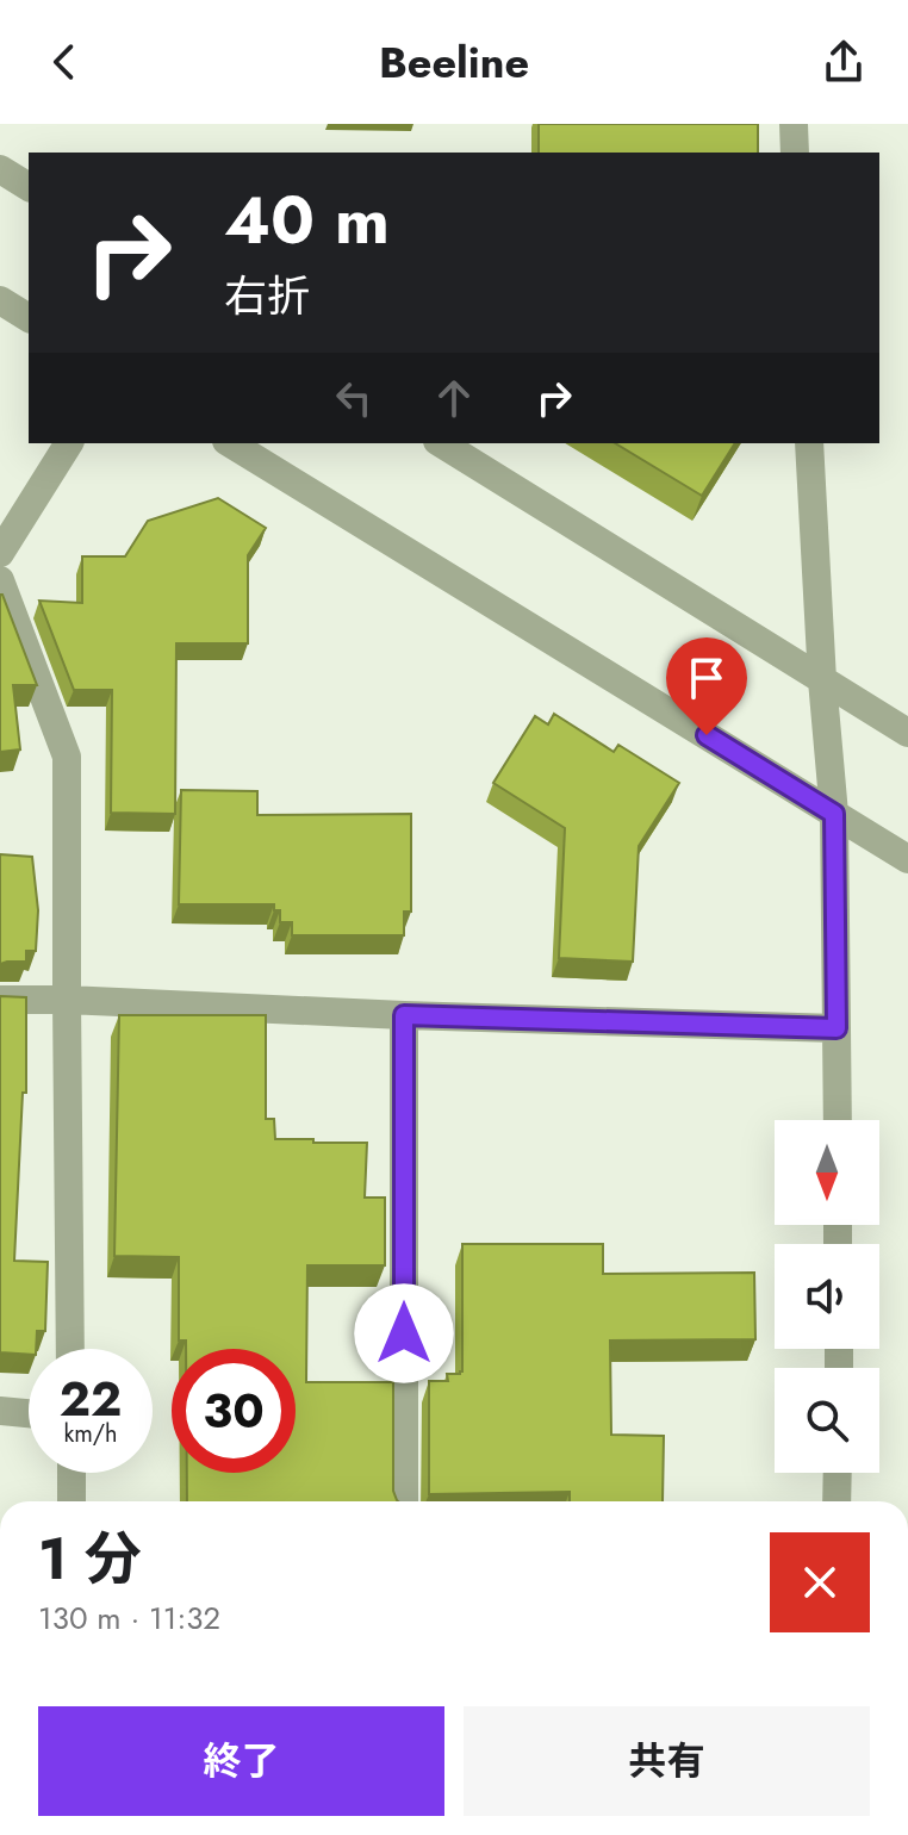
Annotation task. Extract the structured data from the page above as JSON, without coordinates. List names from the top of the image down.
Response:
{
  "north": "bottom",
  "page": {
    "header": "Beeline",
    "turn": ["40 m", "右折"],
    "speed": "22 km/h",
    "limit": "30",
    "heading": ["1 分", "130 m · 11:32"],
    "buttons": ["終了", "共有"]
  }
}
